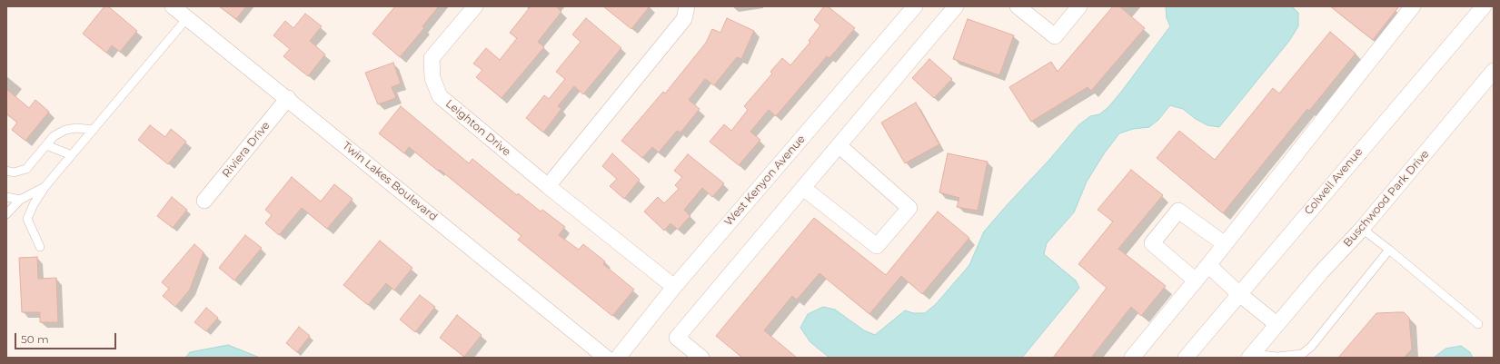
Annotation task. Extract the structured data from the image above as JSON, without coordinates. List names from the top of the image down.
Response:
{
  "streets": {
    "street": [
      "Leighton Drive",
      "Riviera Drive",
      "West Kenyon Avenue",
      "Twin Lakes Boulevard",
      "Colwell Avenue",
      "Buschwood Park Drive"
    ]
  },
  "crossings": [
    ["Leighton Drive", "West Kenyon Avenue"],
    ["Riviera Drive", "Twin Lakes Boulevard"]
  ],
  "scale_bar": "50 m"
}
